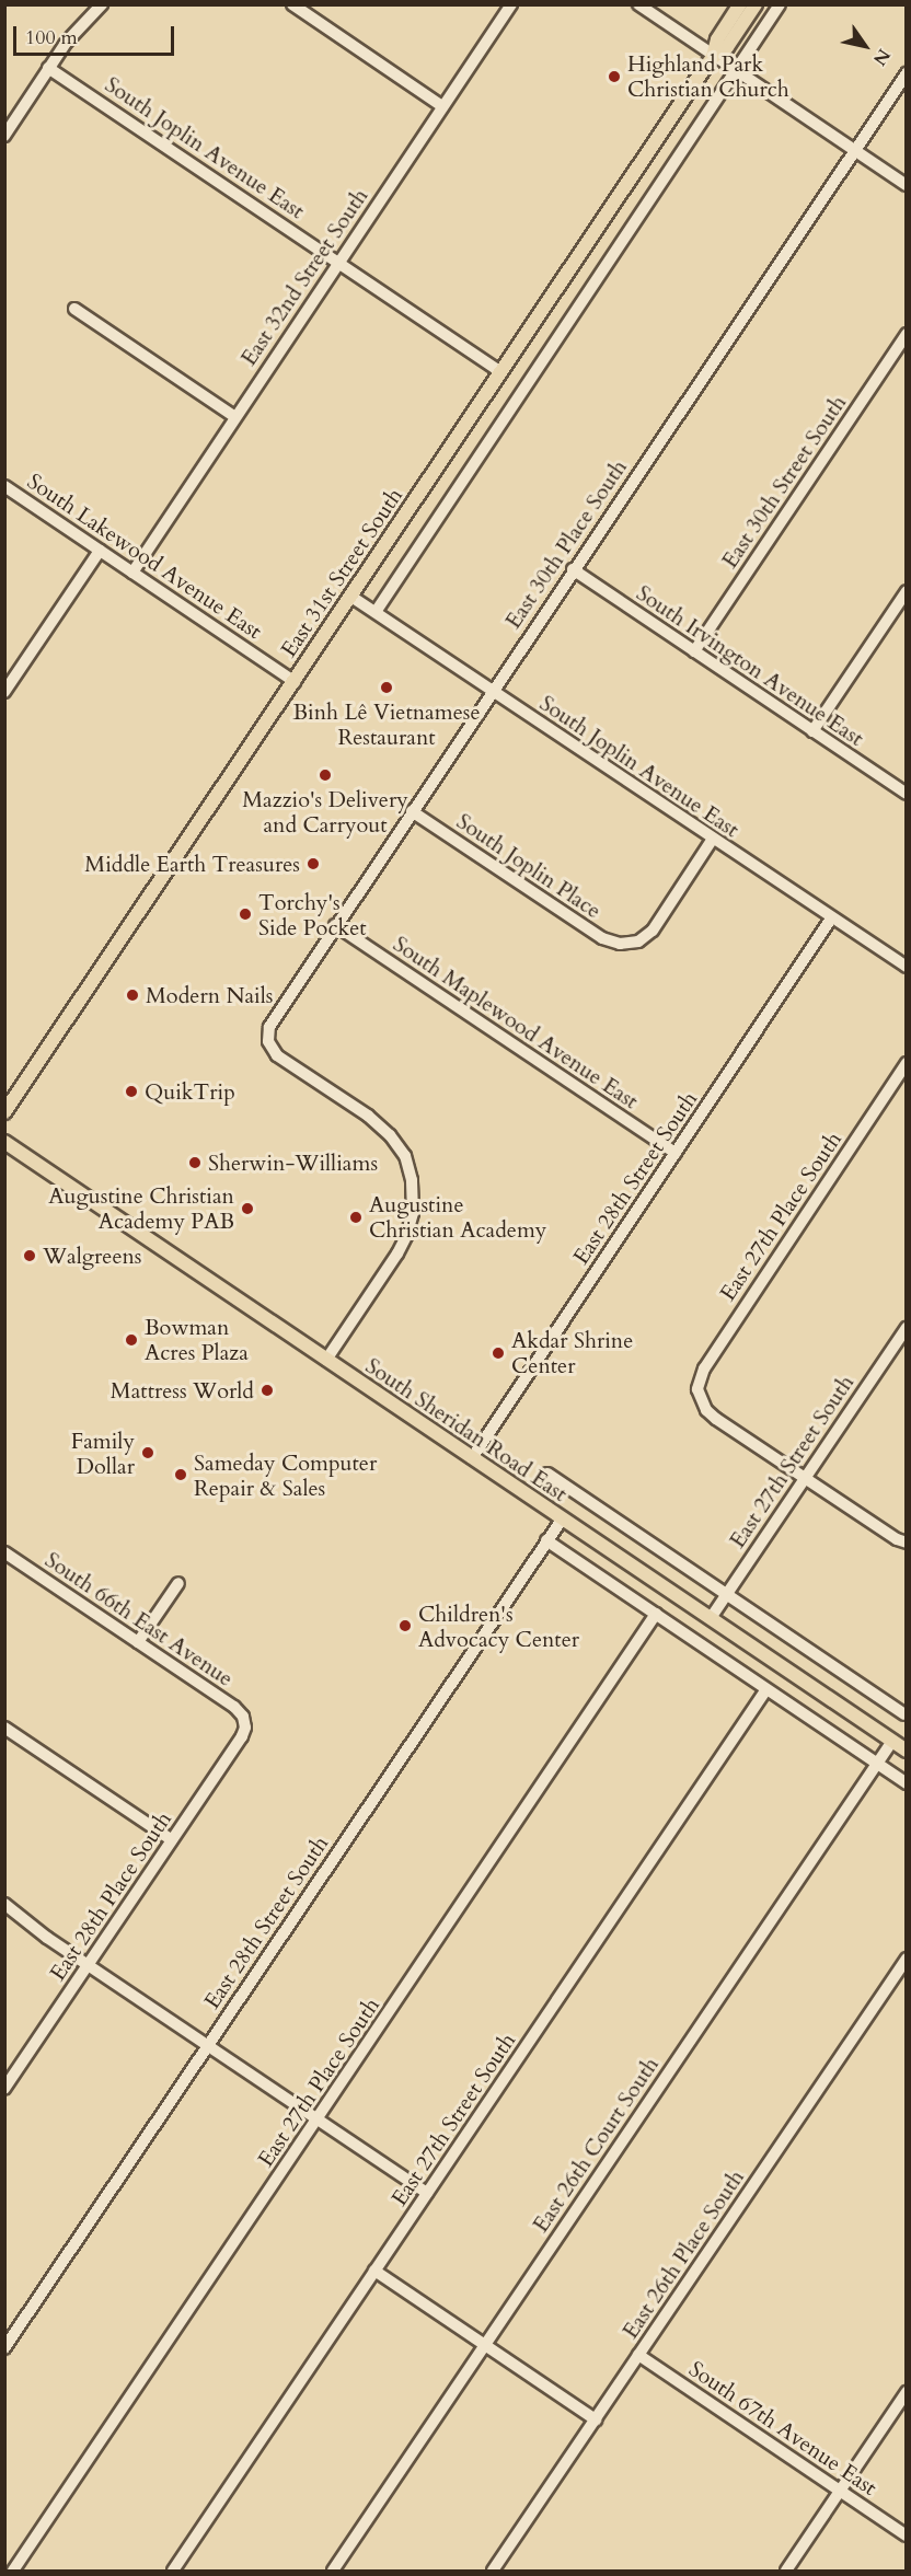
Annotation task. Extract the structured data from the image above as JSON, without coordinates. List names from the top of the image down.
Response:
{
  "streets": {
    "main road": ["East 31st Street South", "South Sheridan Road East"],
    "street": [
      "South Joplin Avenue East",
      "East 32nd Street South",
      "East 30th Street South",
      "East 30th Place South",
      "South Lakewood Avenue East",
      "South Irvington Avenue East",
      "South Joplin Place",
      "South Maplewood Avenue East",
      "East 28th Street South",
      "East 27th Place South",
      "East 27th Street South",
      "South 66th East Avenue",
      "East 28th Place South",
      "East 26th Court South",
      "East 26th Place South",
      "South 67th Avenue East"
    ]
  },
  "crossings": [
    ["South Joplin Avenue East", "East 32nd Street South"],
    ["South Joplin Avenue East", "East 30th Place South"],
    ["South Joplin Avenue East", "East 31st Street South"],
    ["South Joplin Avenue East", "South Joplin Place"],
    ["South Joplin Avenue East", "East 28th Street South"],
    ["East 32nd Street South", "South Lakewood Avenue East"],
    ["East 30th Street South", "South Irvington Avenue East"],
    ["East 30th Place South", "South Irvington Avenue East"],
    ["East 30th Place South", "South Joplin Place"],
    ["East 30th Place South", "South Maplewood Avenue East"],
    ["East 30th Place South", "South Sheridan Road East"],
    ["South Lakewood Avenue East", "East 31st Street South"],
    ["South Maplewood Avenue East", "East 28th Street South"],
    ["East 28th Street South", "South Sheridan Road East"],
    ["East 27th Place South", "East 27th Street South"],
    ["South Sheridan Road East", "East 27th Street South"],
    ["South Sheridan Road East", "East 26th Court South"],
    ["South 66th East Avenue", "East 28th Place South"],
    ["East 26th Place South", "South 67th Avenue East"]
  ],
  "places": [
    "Highland Park Christian Church",
    "Binh Lê Vietnamese Restaurant",
    "Mazzio's Delivery and Carryout",
    "Middle Earth Treasures",
    "Torchy's Side Pocket",
    "Modern Nails",
    "QuikTrip",
    "Sherwin-Williams",
    "Augustine Christian Academy PAB",
    "Augustine Christian Academy",
    "Walgreens",
    "Bowman Acres Plaza",
    "Akdar Shrine Center",
    "Mattress World",
    "Family Dollar",
    "Sameday Computer Repair & Sales",
    "Children's Advocacy Center"
  ],
  "scale_bar": "100 m",
  "north": "bottom right"
}
